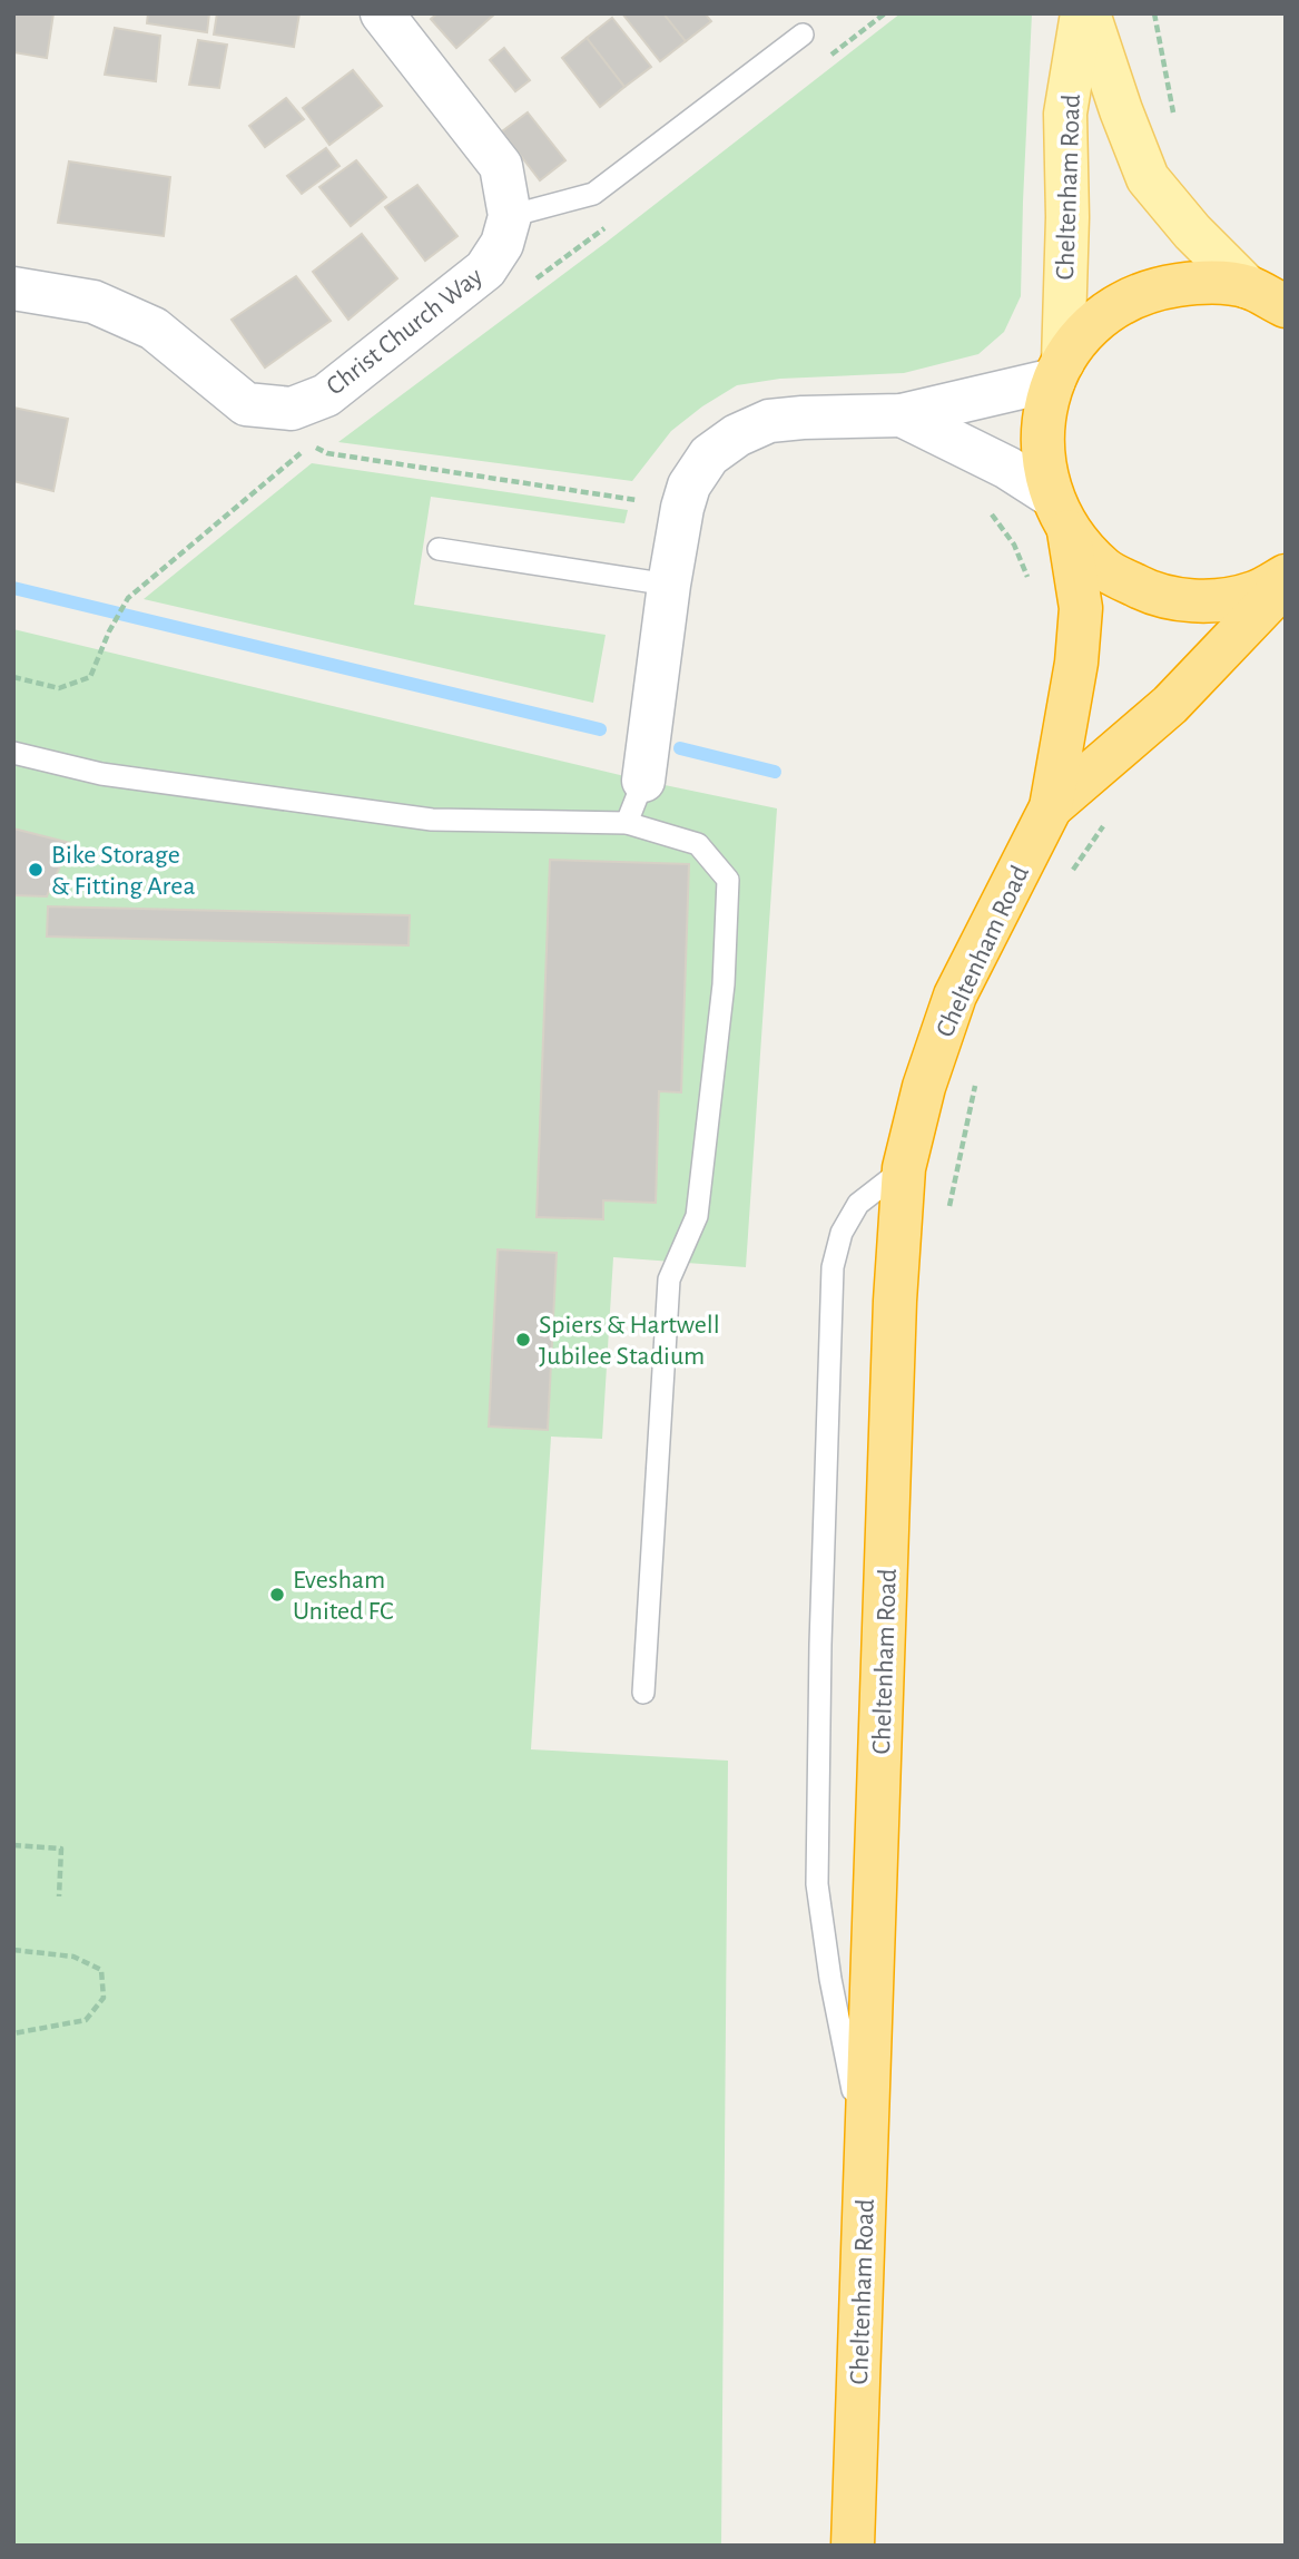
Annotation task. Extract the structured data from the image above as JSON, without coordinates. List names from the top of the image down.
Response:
{
  "streets": {
    "highway": ["Cheltenham Road"],
    "street": ["Christ Church Way"]
  },
  "places": ["Bike Storage & Fitting Area", "Spiers & Hartwell Jubilee Stadium", "Evesham United FC"]
}
